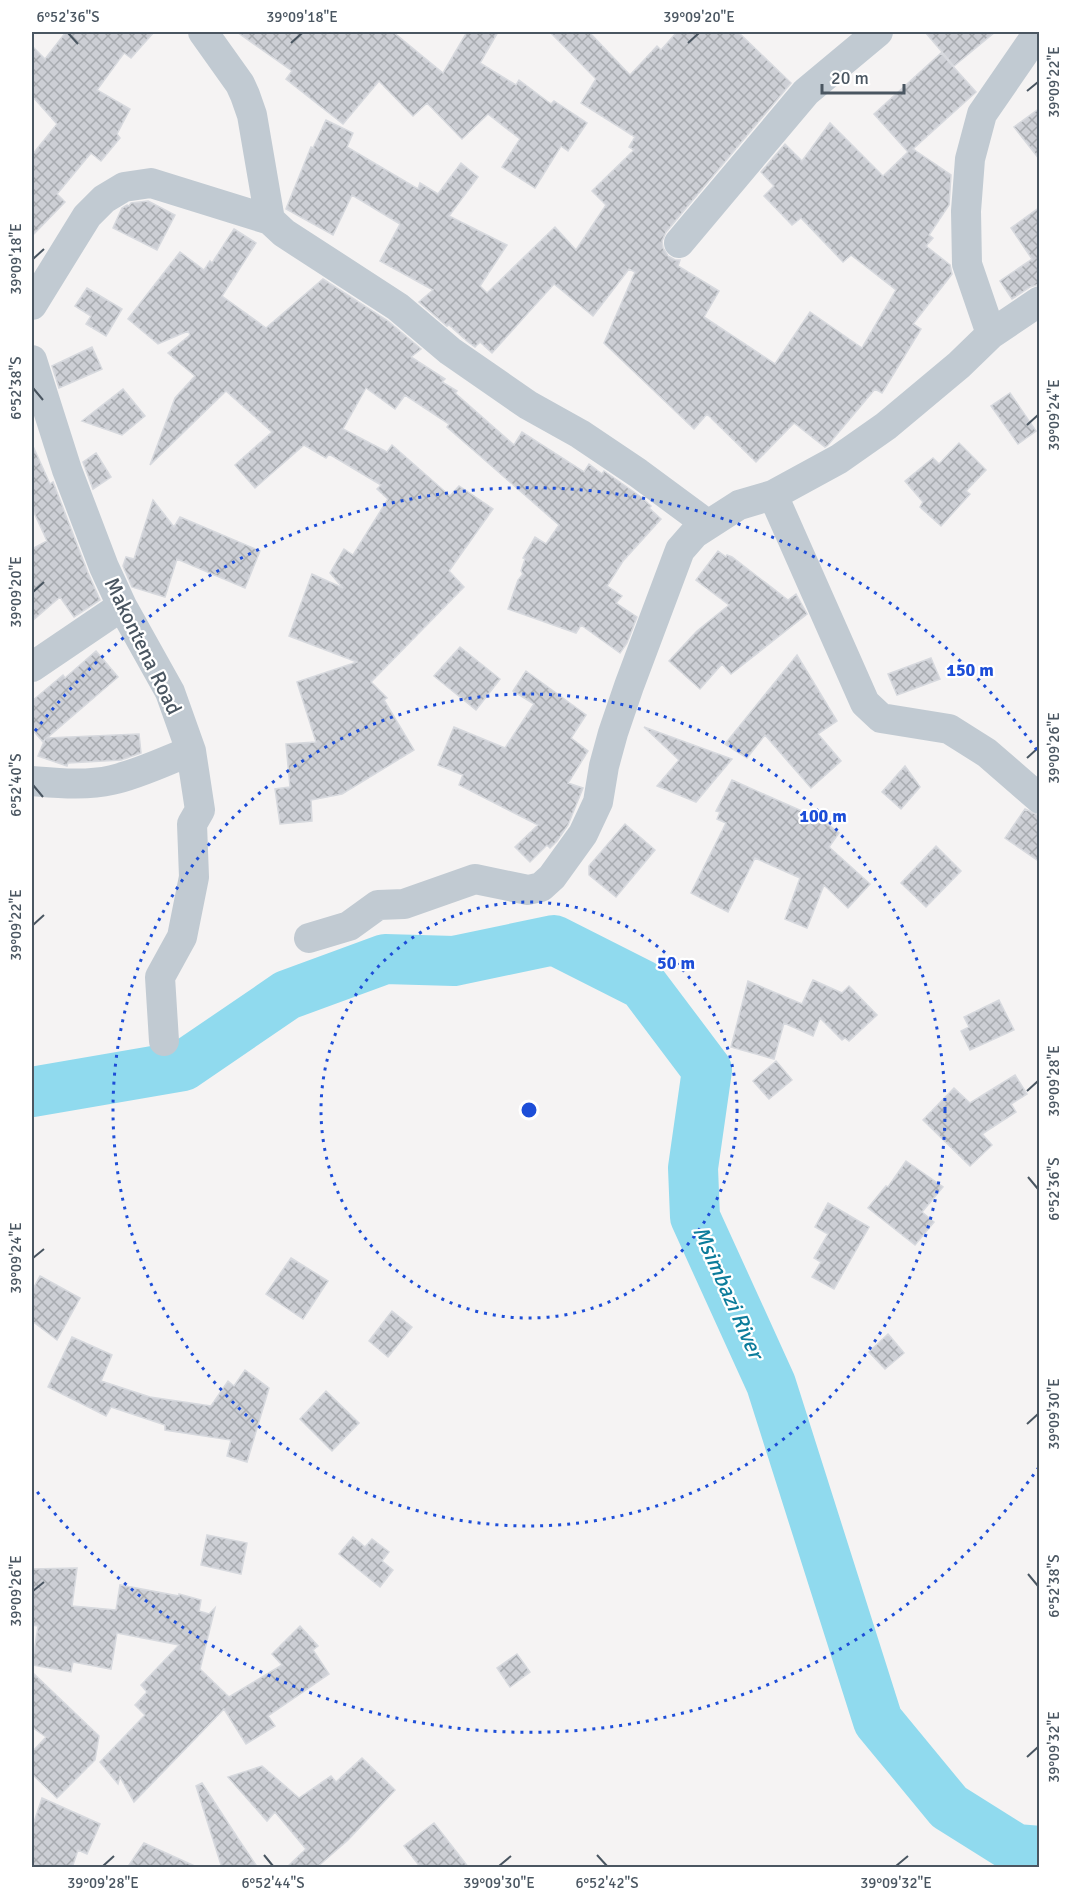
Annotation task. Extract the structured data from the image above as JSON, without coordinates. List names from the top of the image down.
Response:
{
  "streets": {
    "street": ["Makontena Road"]
  },
  "water": ["Msimbazi River"],
  "scale_bar": "20 m",
  "coordinates": [
    "6°52'36\"S",
    "39°09'18\"E",
    "39°09'20\"E",
    "39°09'22\"E",
    "6°52'38\"S",
    "39°09'24\"E",
    "39°09'26\"E",
    "6°52'40\"S",
    "39°09'28\"E",
    "39°09'30\"E",
    "39°09'32\"E",
    "6°52'44\"S",
    "6°52'42\"S"
  ],
  "rings": ["150 m", "100 m", "50 m"]
}
